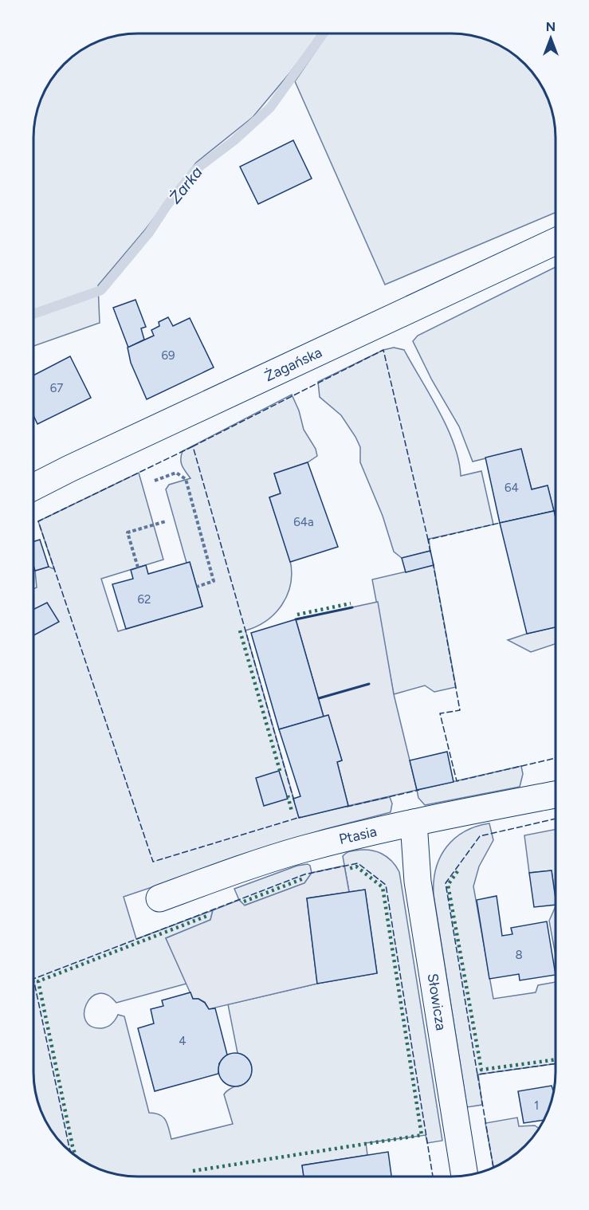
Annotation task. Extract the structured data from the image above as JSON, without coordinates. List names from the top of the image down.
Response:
{
  "streets": {
    "street": ["Żagańska", "Ptasia", "Słowicza"]
  },
  "crossings": [
    ["Ptasia", "Słowicza"]
  ],
  "water": ["Żarka"],
  "house_numbers": [
    "69",
    "67",
    "64",
    "64a",
    "62",
    "8",
    "4",
    "1"
  ],
  "north": "top"
}
